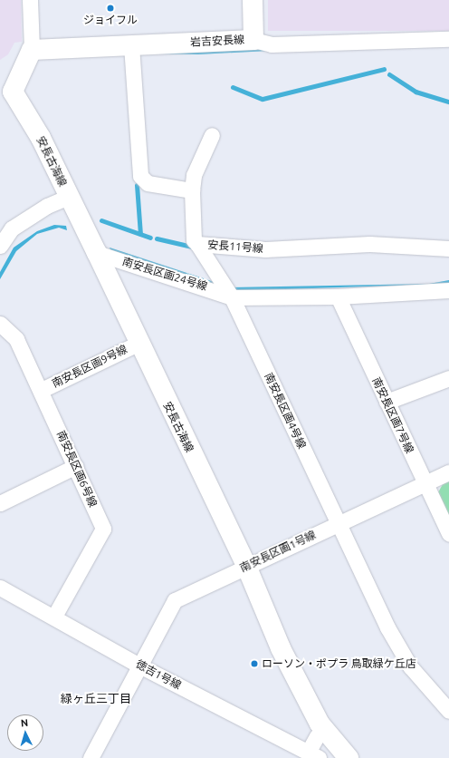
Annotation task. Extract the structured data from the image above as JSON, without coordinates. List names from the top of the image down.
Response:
{
  "streets": {
    "street": [
      "岩吉安長線",
      "安長古海線",
      "安長11号線",
      "南安長区画24号線",
      "南安長区画9号線",
      "南安長区画4号線",
      "南安長区画7号線",
      "南安長区画6号線",
      "南安長区画1号線",
      "徳吉1号線"
    ]
  },
  "crossings": [
    ["安長古海線", "南安長区画24号線"],
    ["安長古海線", "南安長区画9号線"],
    ["安長古海線", "南安長区画1号線"],
    ["安長11号線", "南安長区画4号線"],
    ["南安長区画24号線", "南安長区画4号線"],
    ["南安長区画9号線", "南安長区画6号線"],
    ["南安長区画4号線", "南安長区画1号線"],
    ["南安長区画7号線", "南安長区画1号線"],
    ["南安長区画6号線", "徳吉1号線"],
    ["南安長区画1号線", "徳吉1号線"]
  ],
  "districts": ["緑ヶ丘三丁目"],
  "places": ["ジョイフル", "ローソン・ポプラ 鳥取緑ケ丘店"],
  "north": "top"
}
